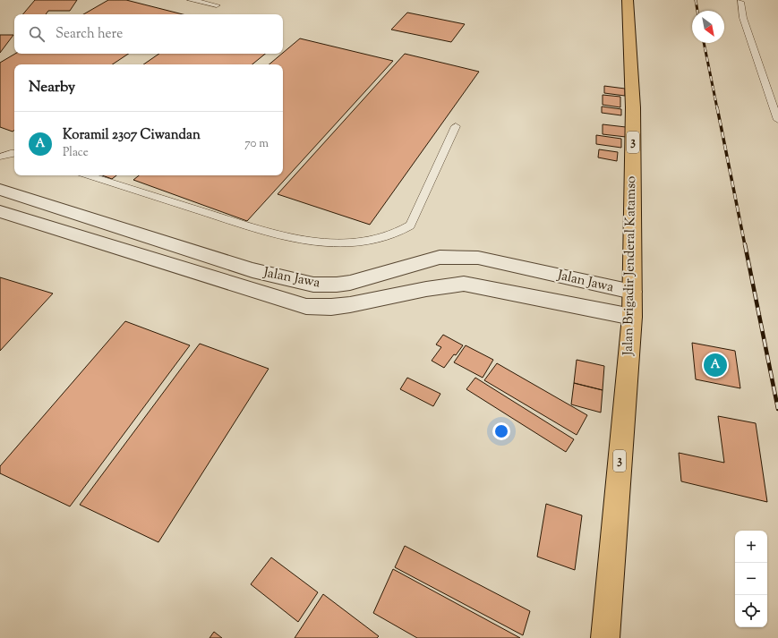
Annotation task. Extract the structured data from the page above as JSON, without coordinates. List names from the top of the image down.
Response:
{
  "streets": {
    "highway": ["3", "Jalan Brigadir Jenderal Katamso"],
    "street": ["Jalan Jawa"]
  },
  "crossings": [
    ["Jalan Brigadir Jenderal Katamso", "Jalan Jawa"]
  ],
  "north": "bottom right",
  "page": {
    "search": "Search here",
    "heading": "Nearby",
    "list": [
      {
        "mark": "A",
        "name": "Koramil 2307 Ciwandan",
        "note": "Place",
        "value": "70 m"
      }
    ],
    "pins": "A",
    "map_buttons": ["+", "−"]
  }
}
